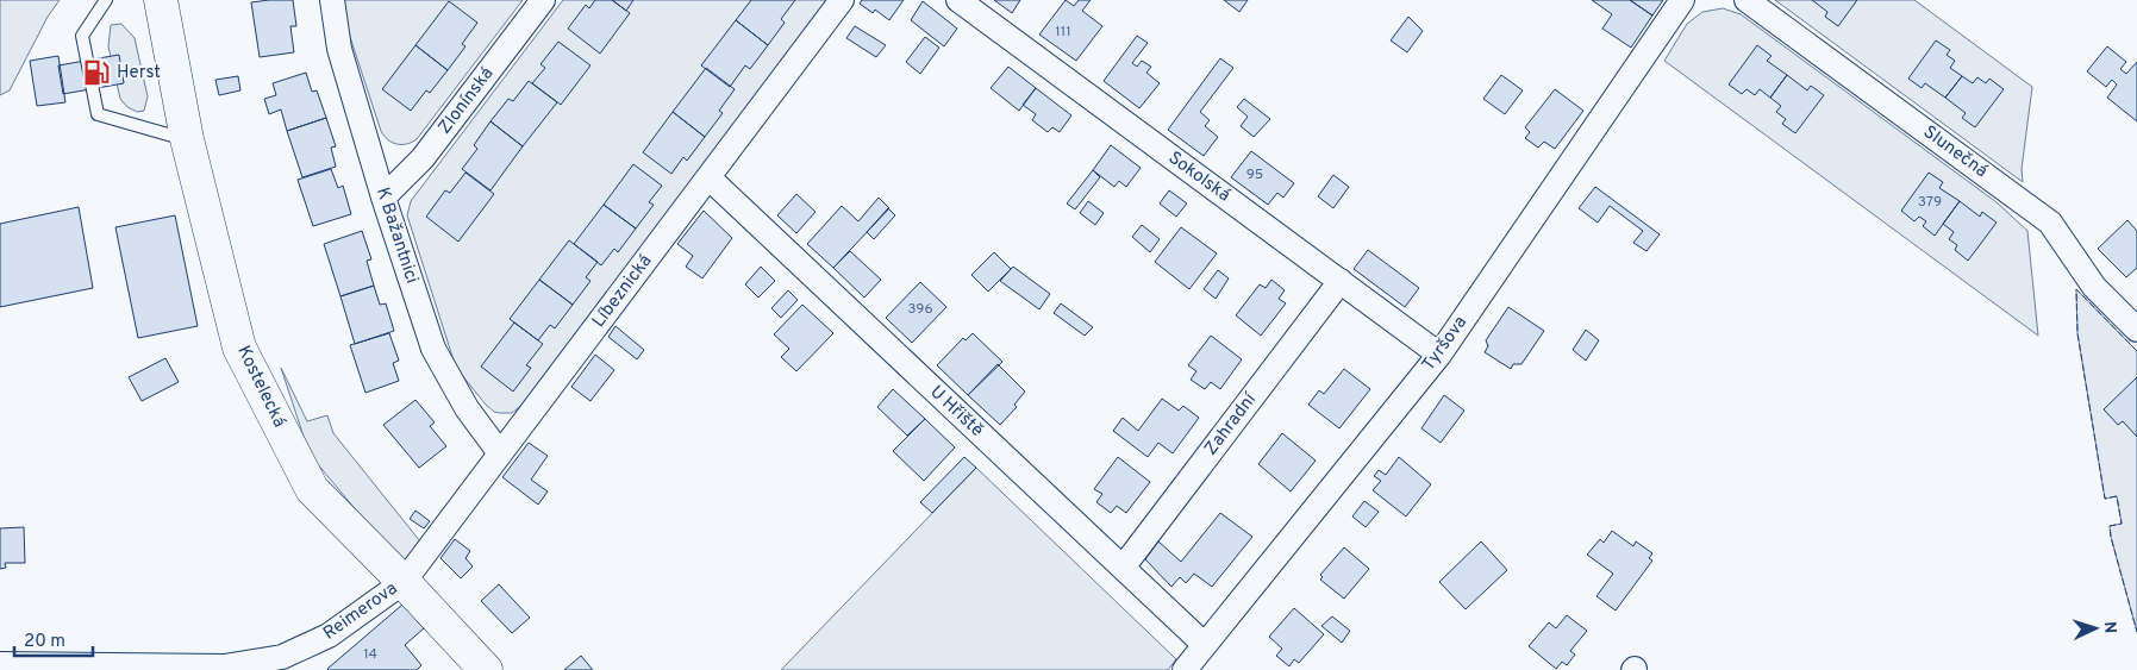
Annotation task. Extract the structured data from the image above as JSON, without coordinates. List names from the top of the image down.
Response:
{
  "streets": {
    "main road": ["Kostelecká"],
    "street": [
      "Zlonínská",
      "Slunečná",
      "Sokolská",
      "K Bažantnici",
      "Líbeznická",
      "Tyršova",
      "U Hřiště",
      "Zahradní",
      "Reimerova"
    ]
  },
  "crossings": [
    ["Zlonínská", "K Bažantnici"],
    ["Sokolská", "Tyršova"],
    ["Sokolská", "Zahradní"],
    ["K Bažantnici", "Líbeznická"],
    ["Líbeznická", "Kostelecká"],
    ["Líbeznická", "U Hřiště"],
    ["Líbeznická", "Reimerova"],
    ["Tyršova", "U Hřiště"],
    ["Kostelecká", "Reimerova"],
    ["U Hřiště", "Zahradní"]
  ],
  "places": {
    "fuel station": ["Herst"]
  },
  "house_numbers": [
    "111",
    "95",
    "379",
    "396",
    "14"
  ],
  "scale_bar": "20 m",
  "north": "right"
}
